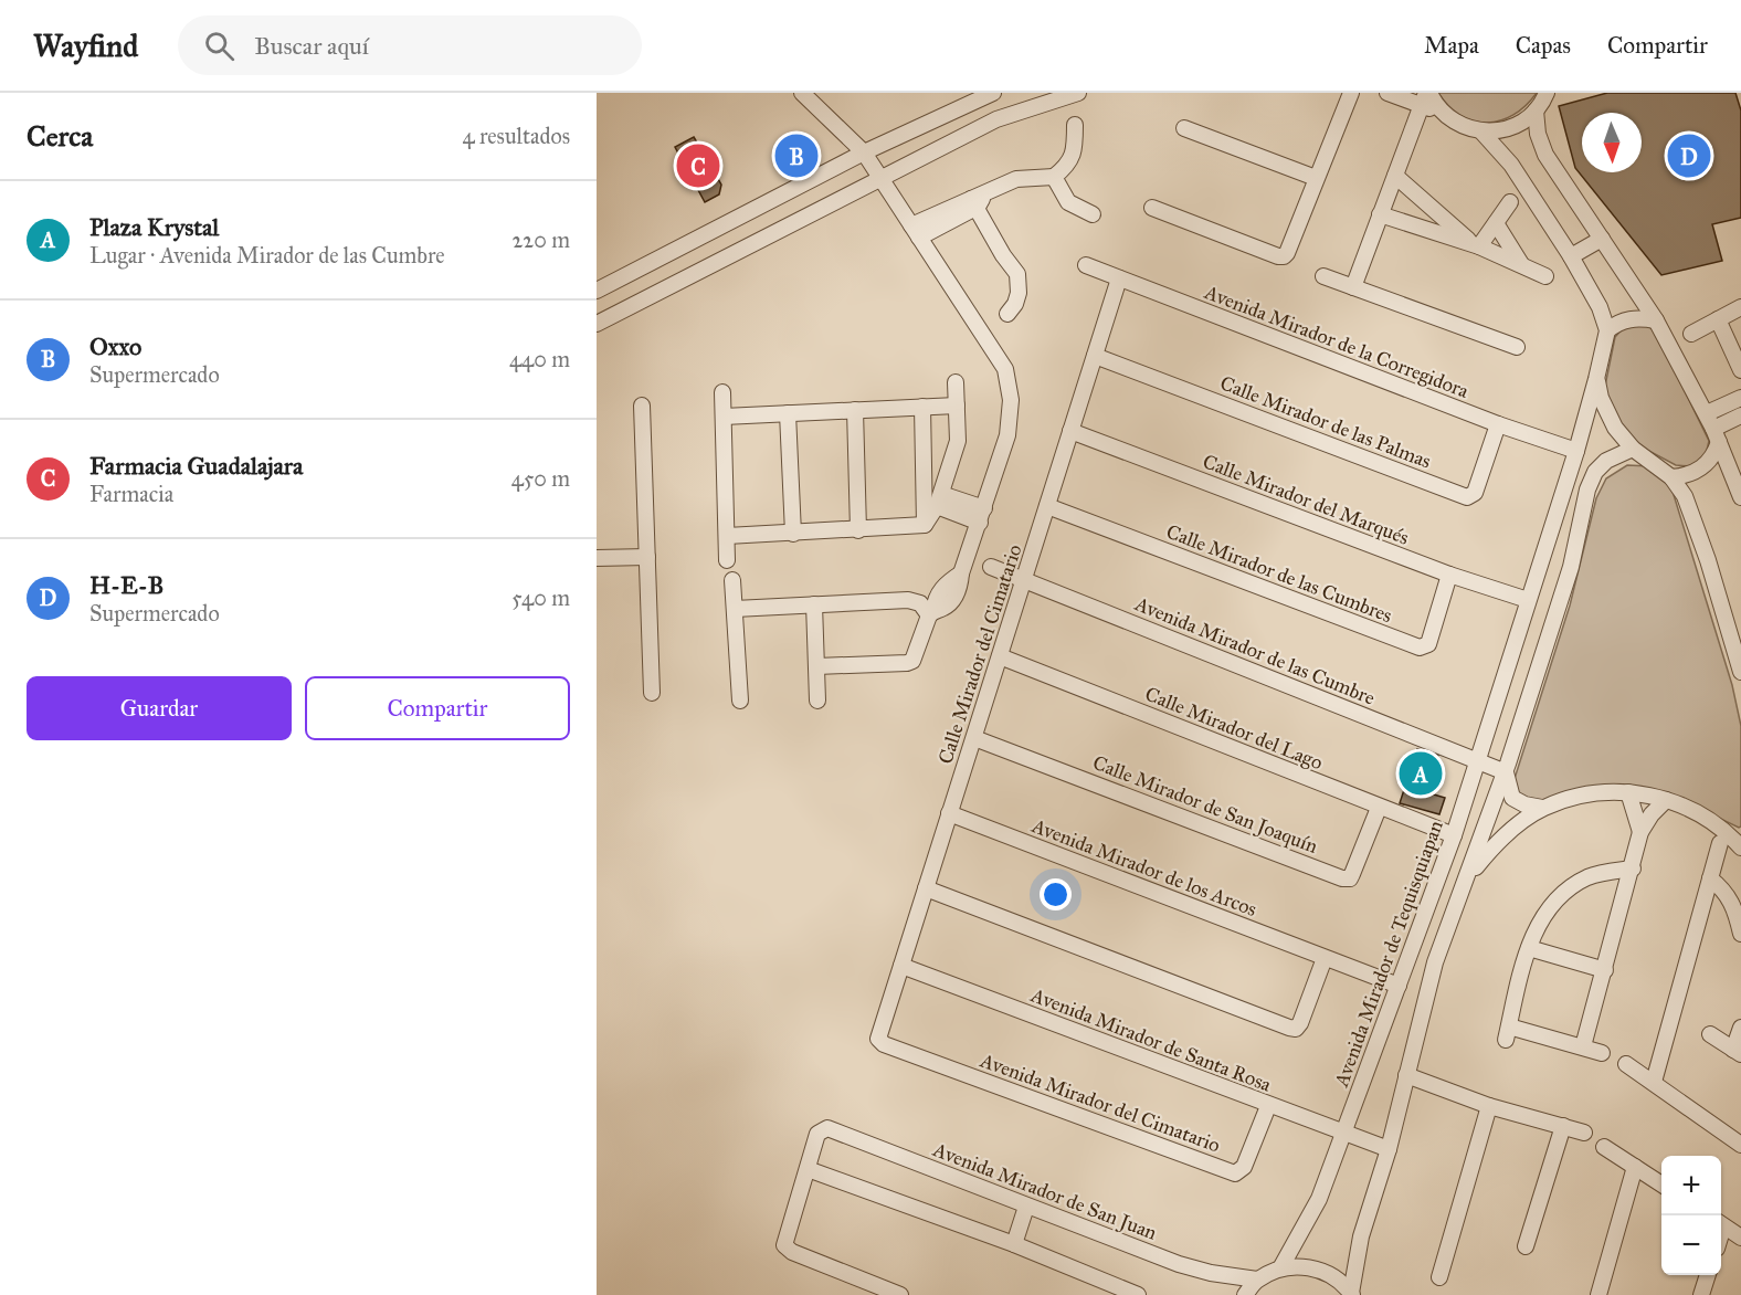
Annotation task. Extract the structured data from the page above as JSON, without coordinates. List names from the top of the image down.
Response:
{
  "streets": {
    "street": [
      "Avenida Mirador de la Corregidora",
      "Calle Mirador de las Palmas",
      "Calle Mirador del Marqués",
      "Calle Mirador de las Cumbres",
      "Avenida Mirador de las Cumbre",
      "Calle Mirador del Cimatario",
      "Calle Mirador del Lago",
      "Calle Mirador de San Joaquín",
      "Avenida Mirador de los Arcos",
      "Avenida Mirador de Tequisquiapan",
      "Avenida Mirador de Santa Rosa",
      "Avenida Mirador del Cimatario",
      "Avenida Mirador de San Juan"
    ]
  },
  "crossings": [
    ["Avenida Mirador de la Corregidora", "Calle Mirador de las Palmas"],
    ["Avenida Mirador de la Corregidora", "Calle Mirador del Cimatario"],
    ["Avenida Mirador de la Corregidora", "Avenida Mirador de Tequisquiapan"],
    ["Calle Mirador de las Palmas", "Calle Mirador del Cimatario"],
    ["Calle Mirador del Marqués", "Calle Mirador de las Cumbres"],
    ["Calle Mirador del Marqués", "Calle Mirador del Cimatario"],
    ["Calle Mirador del Marqués", "Avenida Mirador de Tequisquiapan"],
    ["Calle Mirador de las Cumbres", "Calle Mirador del Cimatario"],
    ["Avenida Mirador de las Cumbre", "Calle Mirador del Cimatario"],
    ["Avenida Mirador de las Cumbre", "Avenida Mirador de Tequisquiapan"],
    ["Calle Mirador del Cimatario", "Calle Mirador del Lago"],
    ["Calle Mirador del Cimatario", "Calle Mirador de San Joaquín"],
    ["Calle Mirador del Cimatario", "Avenida Mirador de los Arcos"],
    ["Calle Mirador del Cimatario", "Avenida Mirador de Santa Rosa"],
    ["Calle Mirador del Cimatario", "Avenida Mirador del Cimatario"],
    ["Calle Mirador del Lago", "Calle Mirador de San Joaquín"],
    ["Calle Mirador del Lago", "Avenida Mirador de Tequisquiapan"],
    ["Avenida Mirador de los Arcos", "Avenida Mirador de Tequisquiapan"],
    ["Avenida Mirador de Tequisquiapan", "Avenida Mirador de Santa Rosa"],
    ["Avenida Mirador de Santa Rosa", "Avenida Mirador del Cimatario"]
  ],
  "north": "bottom",
  "page": {
    "header": "Wayfind",
    "search": "Buscar aquí",
    "nav": ["Mapa", "Capas", "Compartir"],
    "heading": ["Cerca", "4 resultados"],
    "pins": [
      "B",
      "D",
      "C",
      "A"
    ],
    "list": [
      {
        "mark": "A",
        "name": "Plaza Krystal",
        "note": "Lugar · Avenida Mirador de las Cumbre",
        "value": "220 m"
      },
      {
        "mark": "B",
        "name": "Oxxo",
        "note": "Supermercado",
        "value": "440 m"
      },
      {
        "mark": "C",
        "name": "Farmacia Guadalajara",
        "note": "Farmacia",
        "value": "450 m"
      },
      {
        "mark": "D",
        "name": "H-E-B",
        "note": "Supermercado",
        "value": "540 m"
      }
    ],
    "buttons": ["Guardar", "Compartir"],
    "map_buttons": ["+", "−"]
  }
}
